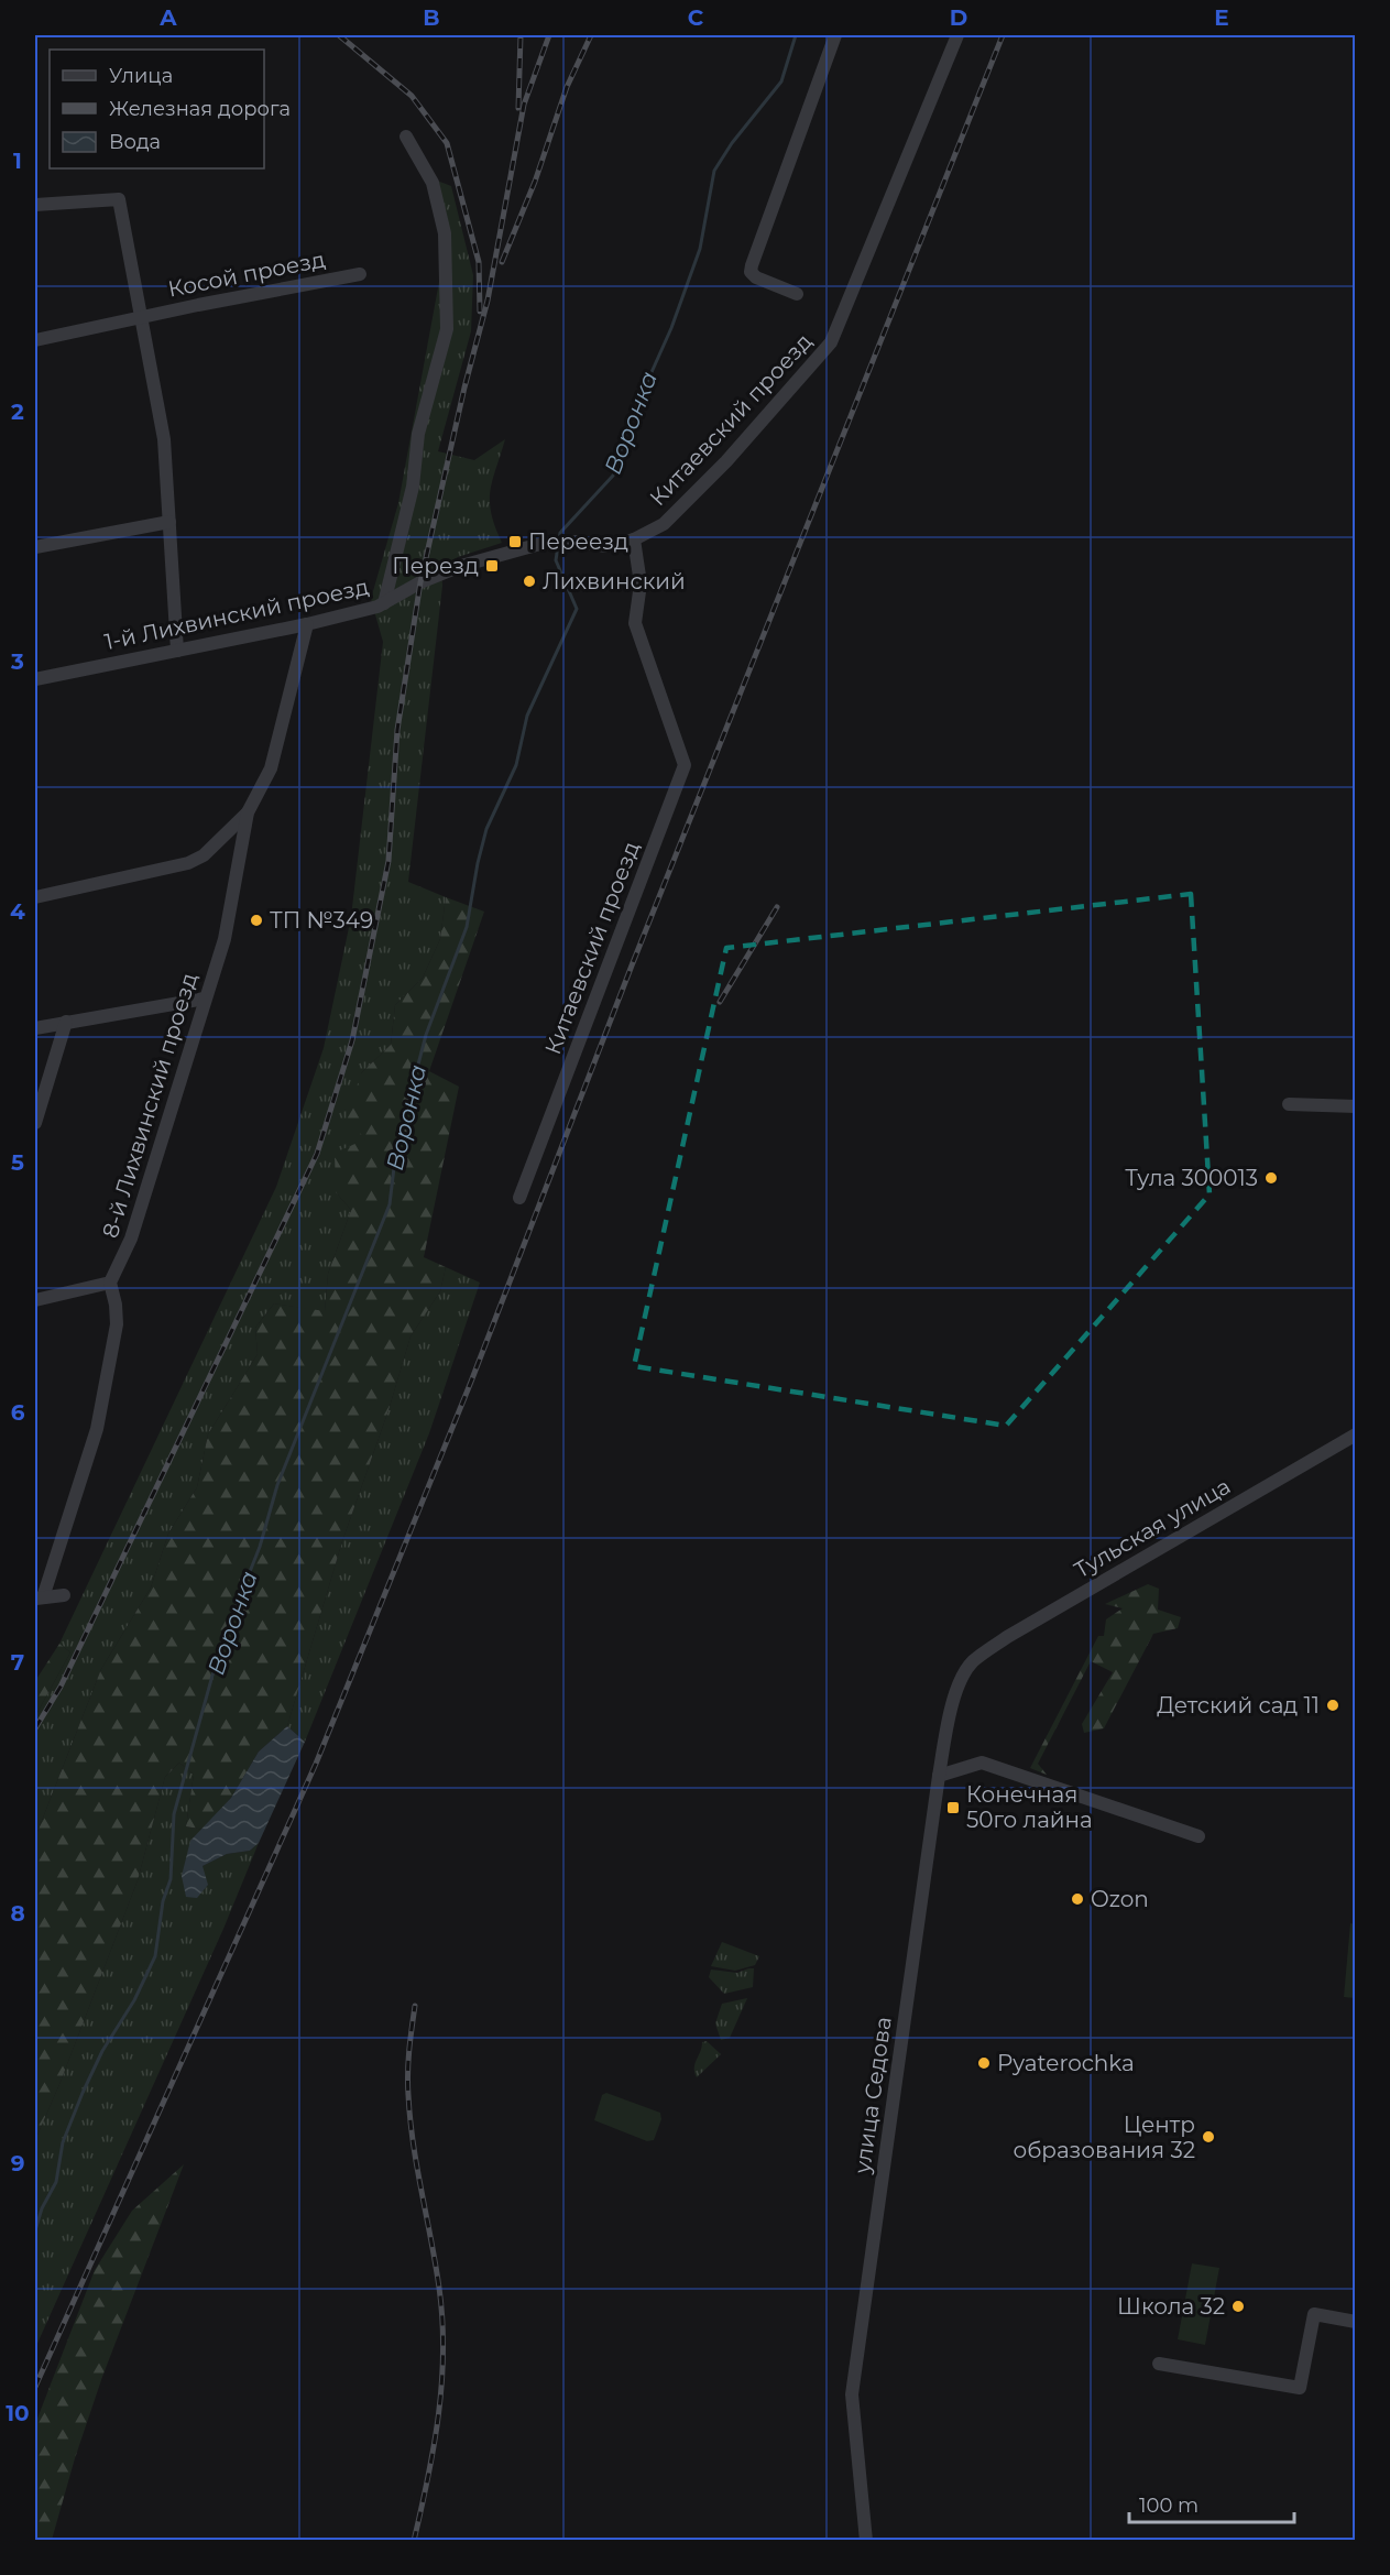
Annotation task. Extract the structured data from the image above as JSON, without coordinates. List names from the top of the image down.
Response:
{
  "streets": {
    "street": [
      "Косой проезд",
      "Китаевский проезд",
      "1-й Лихвинский проезд",
      "8-й Лихвинский проезд",
      "Тульская улица",
      "улица Седова"
    ]
  },
  "crossings": [
    ["Китаевский проезд", "1-й Лихвинский проезд"],
    ["1-й Лихвинский проезд", "8-й Лихвинский проезд"],
    ["Тульская улица", "улица Седова"]
  ],
  "water": ["Воронка"],
  "places": {
    "transit": ["Переезд", "Перезд", "Конечная 50го лайна"],
    "other": [
      "Лихвинский",
      "ТП №349",
      "Тула 300013",
      "Детский сад 11",
      "Ozon",
      "Pyaterochka",
      "Центр образования 32",
      "Школа 32"
    ]
  },
  "legend": ["Улица", "Железная дорога", "Вода"],
  "scale_bar": "100 m",
  "grid": {
    "columns": [
      "A",
      "B",
      "C",
      "D",
      "E"
    ],
    "rows": [
      "1",
      "2",
      "3",
      "4",
      "5",
      "6",
      "7",
      "8",
      "9",
      "10"
    ]
  }
}
